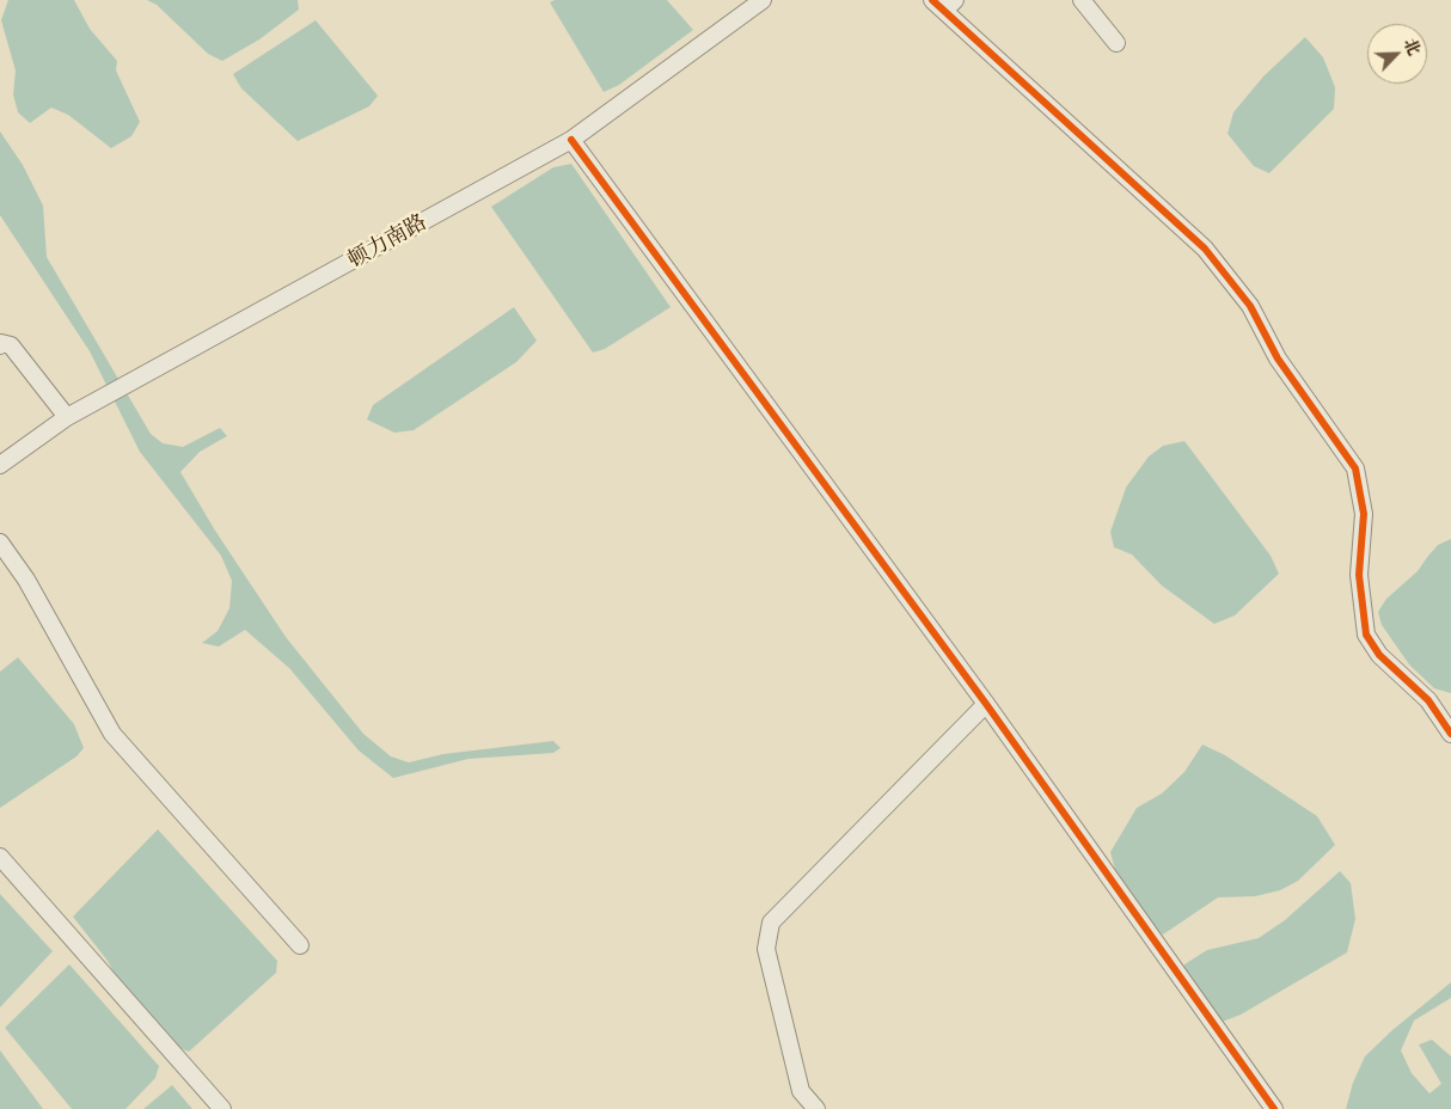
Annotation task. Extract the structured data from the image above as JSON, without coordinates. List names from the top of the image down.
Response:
{
  "streets": {
    "street": ["顿力南路"]
  },
  "north": "top right"
}
